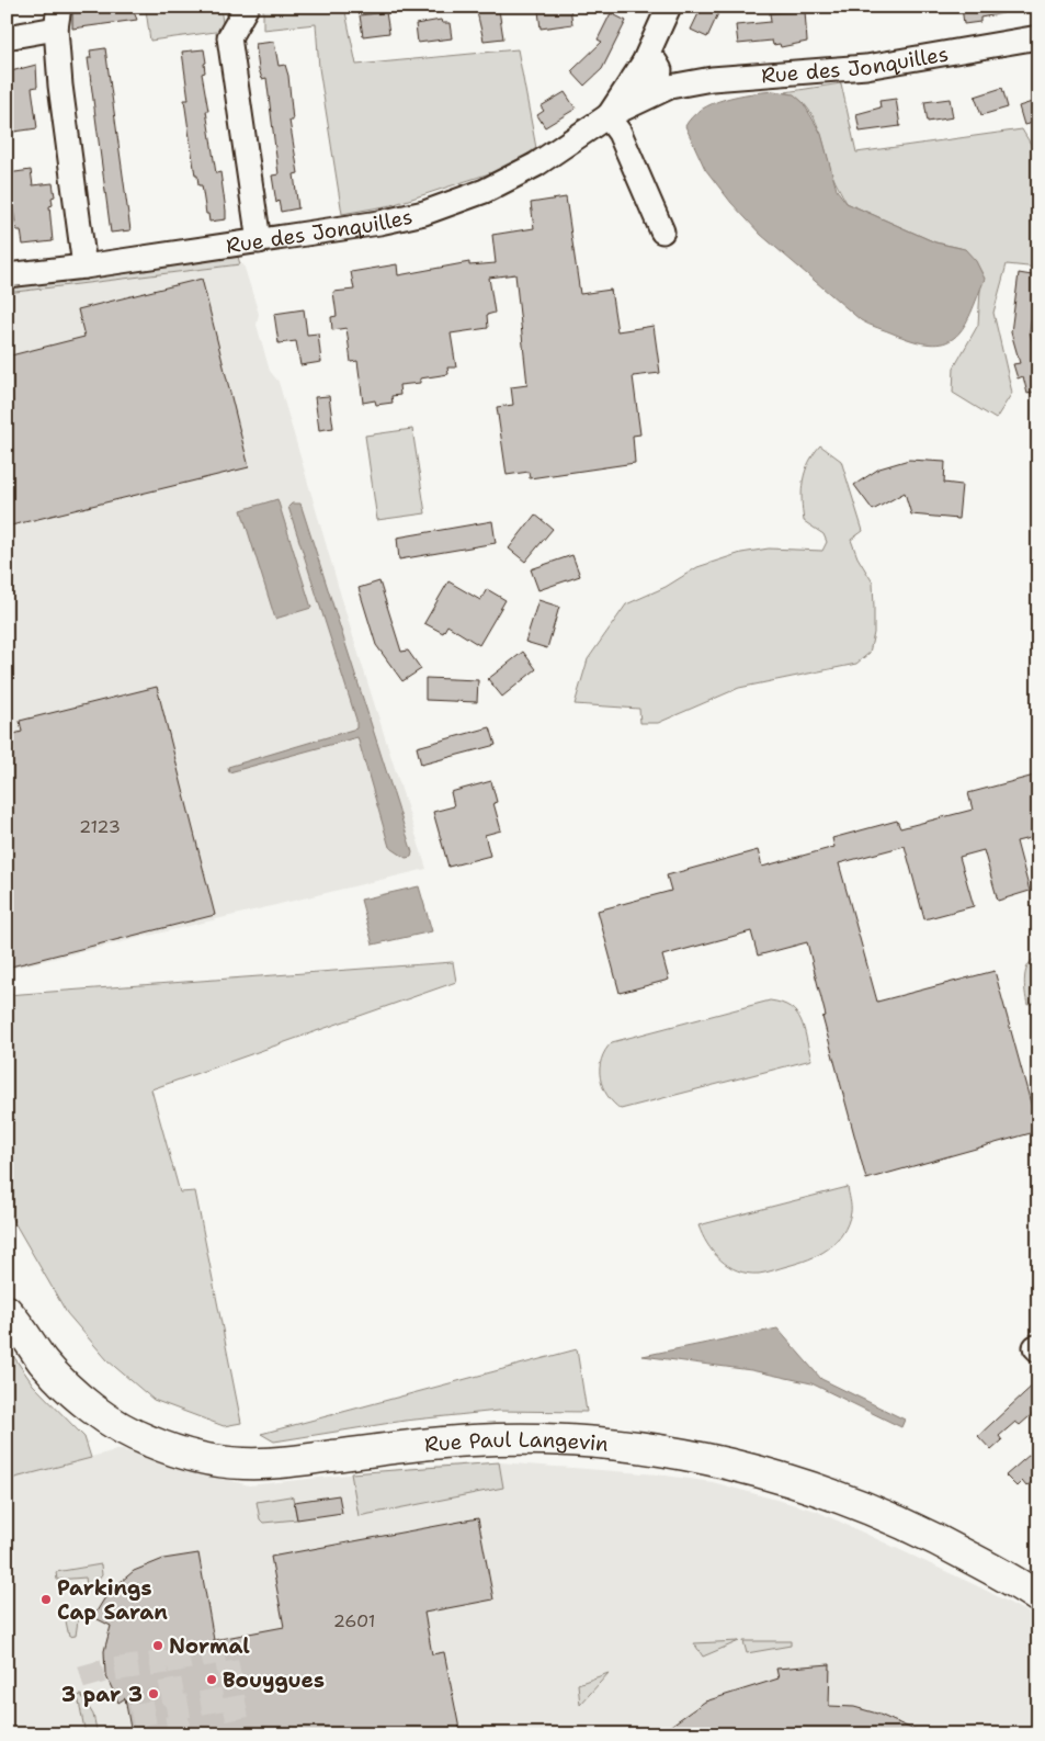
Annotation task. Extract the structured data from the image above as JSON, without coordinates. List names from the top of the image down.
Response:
{
  "streets": {
    "main road": ["Rue Paul Langevin"],
    "street": ["Rue des Jonquilles"]
  },
  "places": [
    "Parkings Cap Saran",
    "Normal",
    "Bouygues",
    "3 par 3"
  ],
  "house_numbers": ["2123", "2601"]
}
